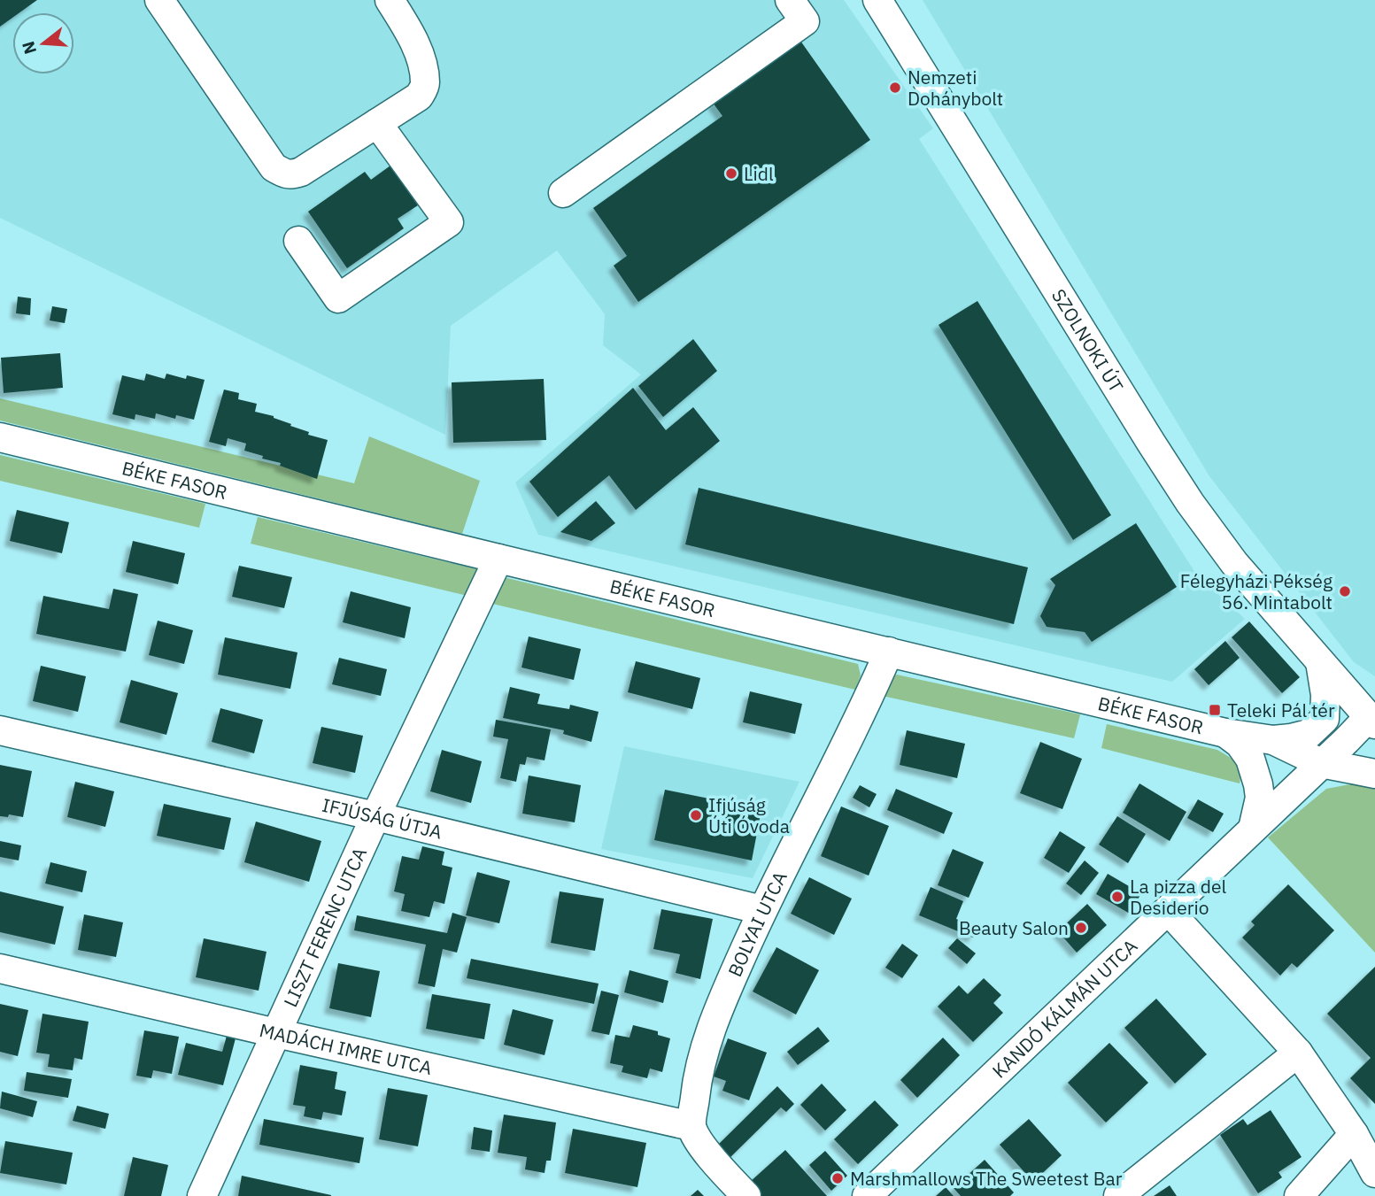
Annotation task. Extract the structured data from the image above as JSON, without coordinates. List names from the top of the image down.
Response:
{
  "streets": {
    "street": [
      "SZOLNOKI ÚT",
      "BÉKE FASOR",
      "IFJÚSÁG ÚTJA",
      "BOLYAI UTCA",
      "LISZT FERENC UTCA",
      "KANDÓ KÁLMÁN UTCA",
      "MADÁCH IMRE UTCA"
    ]
  },
  "crossings": [
    ["SZOLNOKI ÚT", "KANDÓ KÁLMÁN UTCA"],
    ["BÉKE FASOR", "BOLYAI UTCA"],
    ["BÉKE FASOR", "LISZT FERENC UTCA"],
    ["BÉKE FASOR", "KANDÓ KÁLMÁN UTCA"],
    ["IFJÚSÁG ÚTJA", "BOLYAI UTCA"],
    ["IFJÚSÁG ÚTJA", "LISZT FERENC UTCA"],
    ["BOLYAI UTCA", "MADÁCH IMRE UTCA"],
    ["LISZT FERENC UTCA", "MADÁCH IMRE UTCA"]
  ],
  "places": {
    "other": [
      "Nemzeti Dohánybolt",
      "Lidl",
      "Félegyházi Pékség 56. Mintabolt",
      "Ifjúság Úti Óvoda",
      "La pizza del Desiderio",
      "Beauty Salon",
      "Marshmallows The Sweetest Bar"
    ],
    "transit": ["Teleki Pál tér"]
  },
  "north": "left"
}
